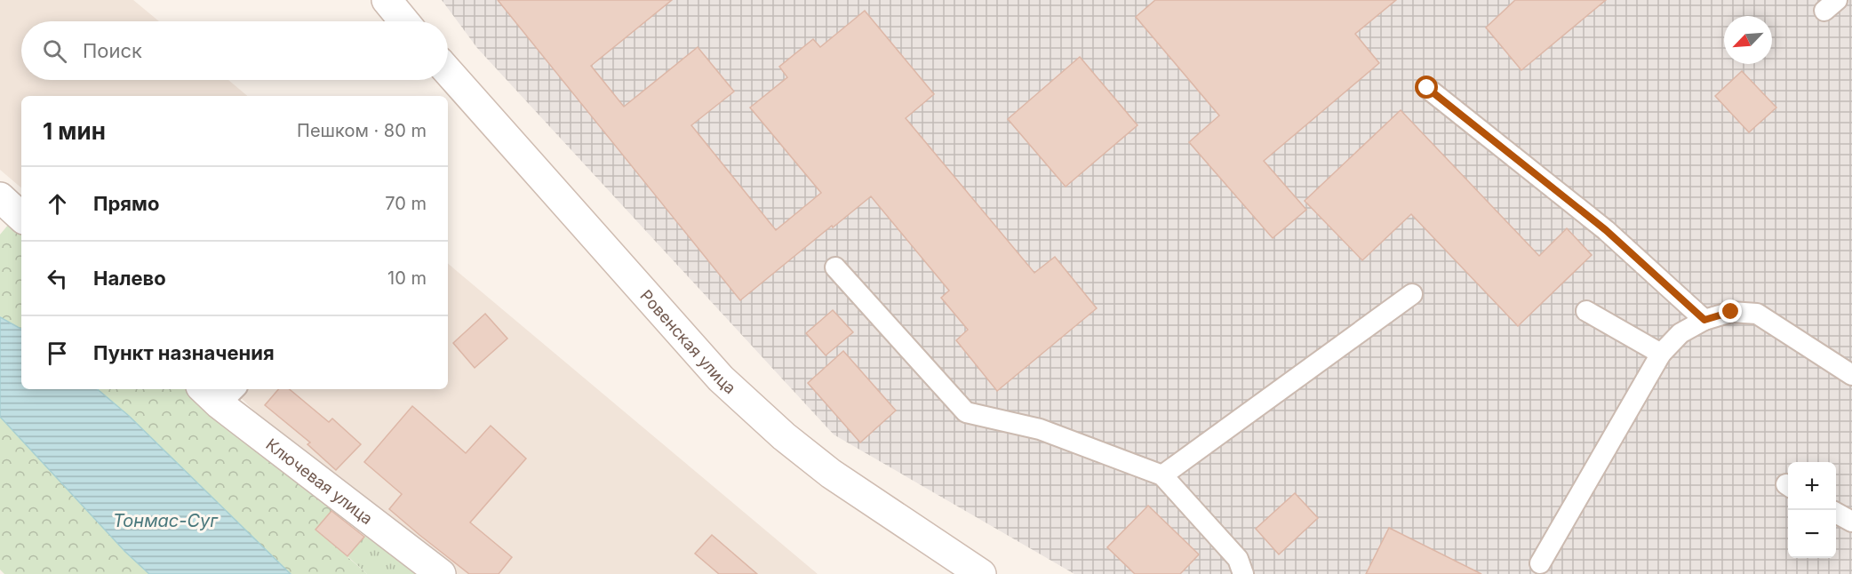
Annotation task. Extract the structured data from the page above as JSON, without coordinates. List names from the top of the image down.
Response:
{
  "streets": {
    "main road": ["Ровенская улица", "Ключевая улица"]
  },
  "water": ["Тонмас-Суг"],
  "north": "bottom left",
  "page": {
    "search": "Поиск",
    "heading": ["1 мин", "Пешком · 80 m"],
    "list": [
      ["Прямо", "70 m"],
      ["Налево", "10 m"],
      "Пункт назначения"
    ],
    "map_buttons": ["+", "−"]
  }
}
